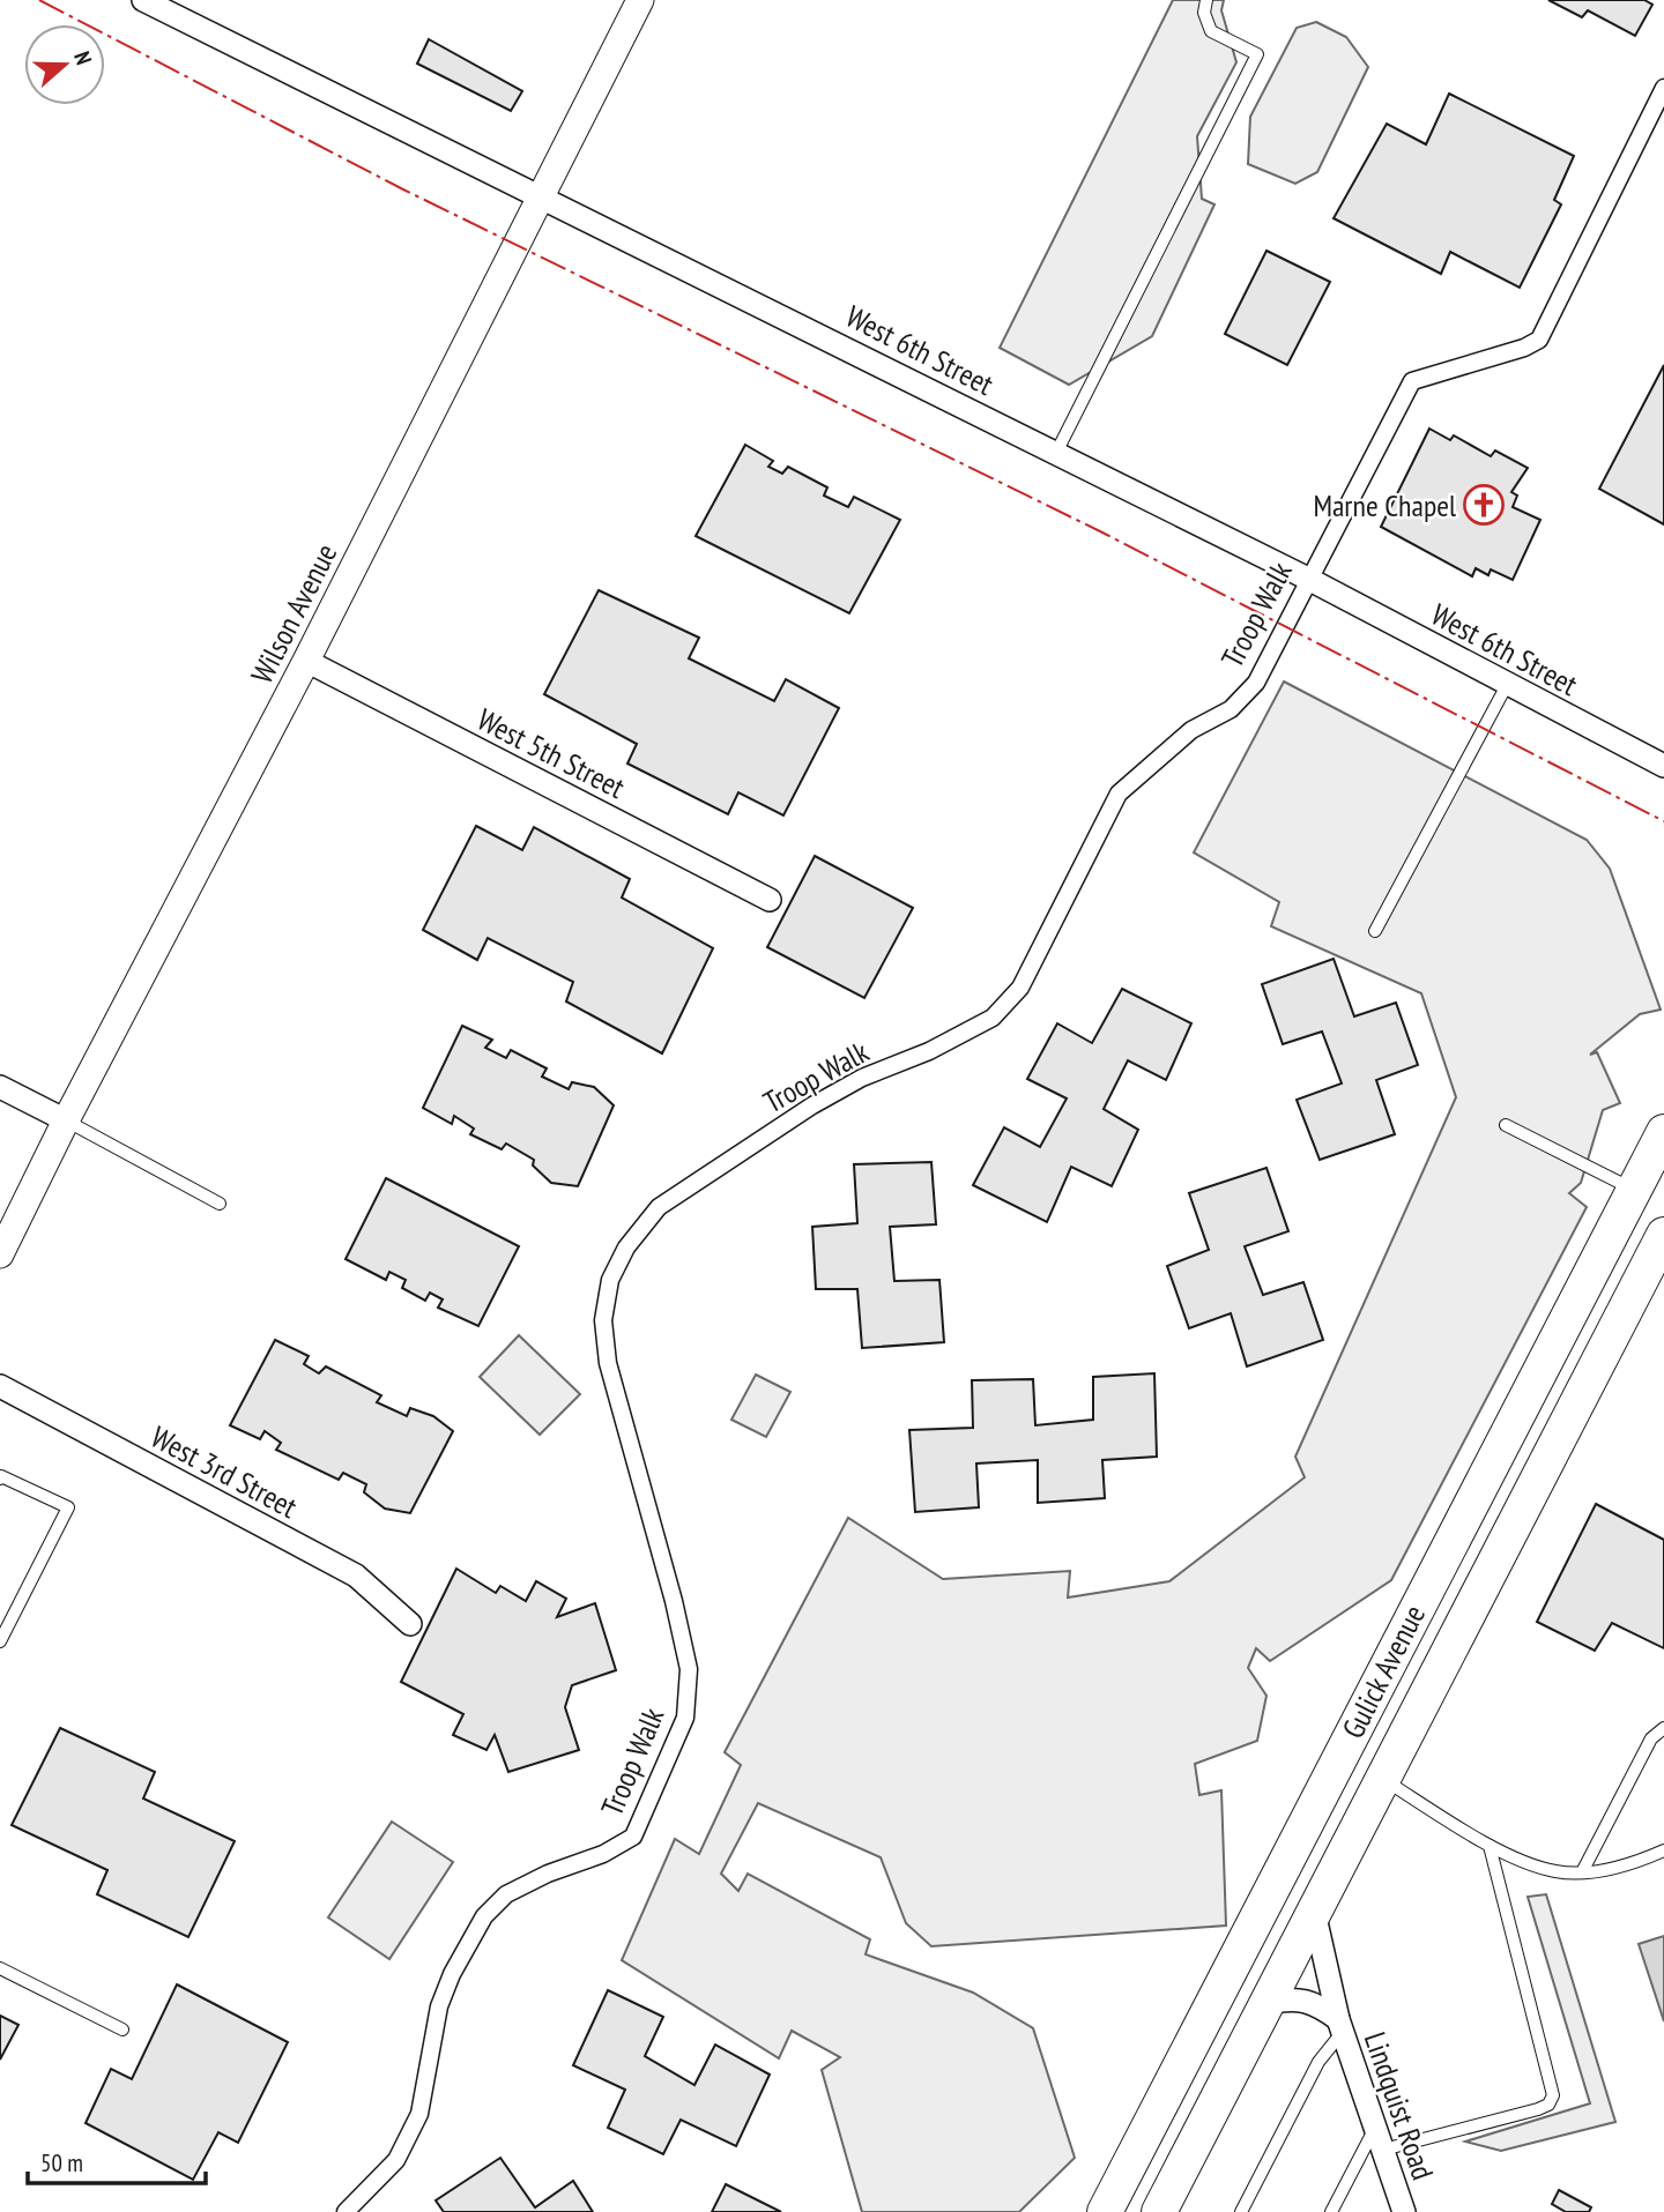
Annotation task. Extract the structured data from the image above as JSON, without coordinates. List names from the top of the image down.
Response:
{
  "streets": {
    "main road": ["Gulick Avenue"],
    "street": [
      "West 6th Street",
      "Wilson Avenue",
      "Troop Walk",
      "West 5th Street",
      "West 3rd Street",
      "Lindquist Road"
    ]
  },
  "crossings": [
    ["West 6th Street", "Wilson Avenue"],
    ["West 6th Street", "Troop Walk"],
    ["Wilson Avenue", "West 5th Street"],
    ["Gulick Avenue", "Lindquist Road"]
  ],
  "places": {
    "church": ["Marne Chapel"]
  },
  "scale_bar": "50 m",
  "north": "right"
}
